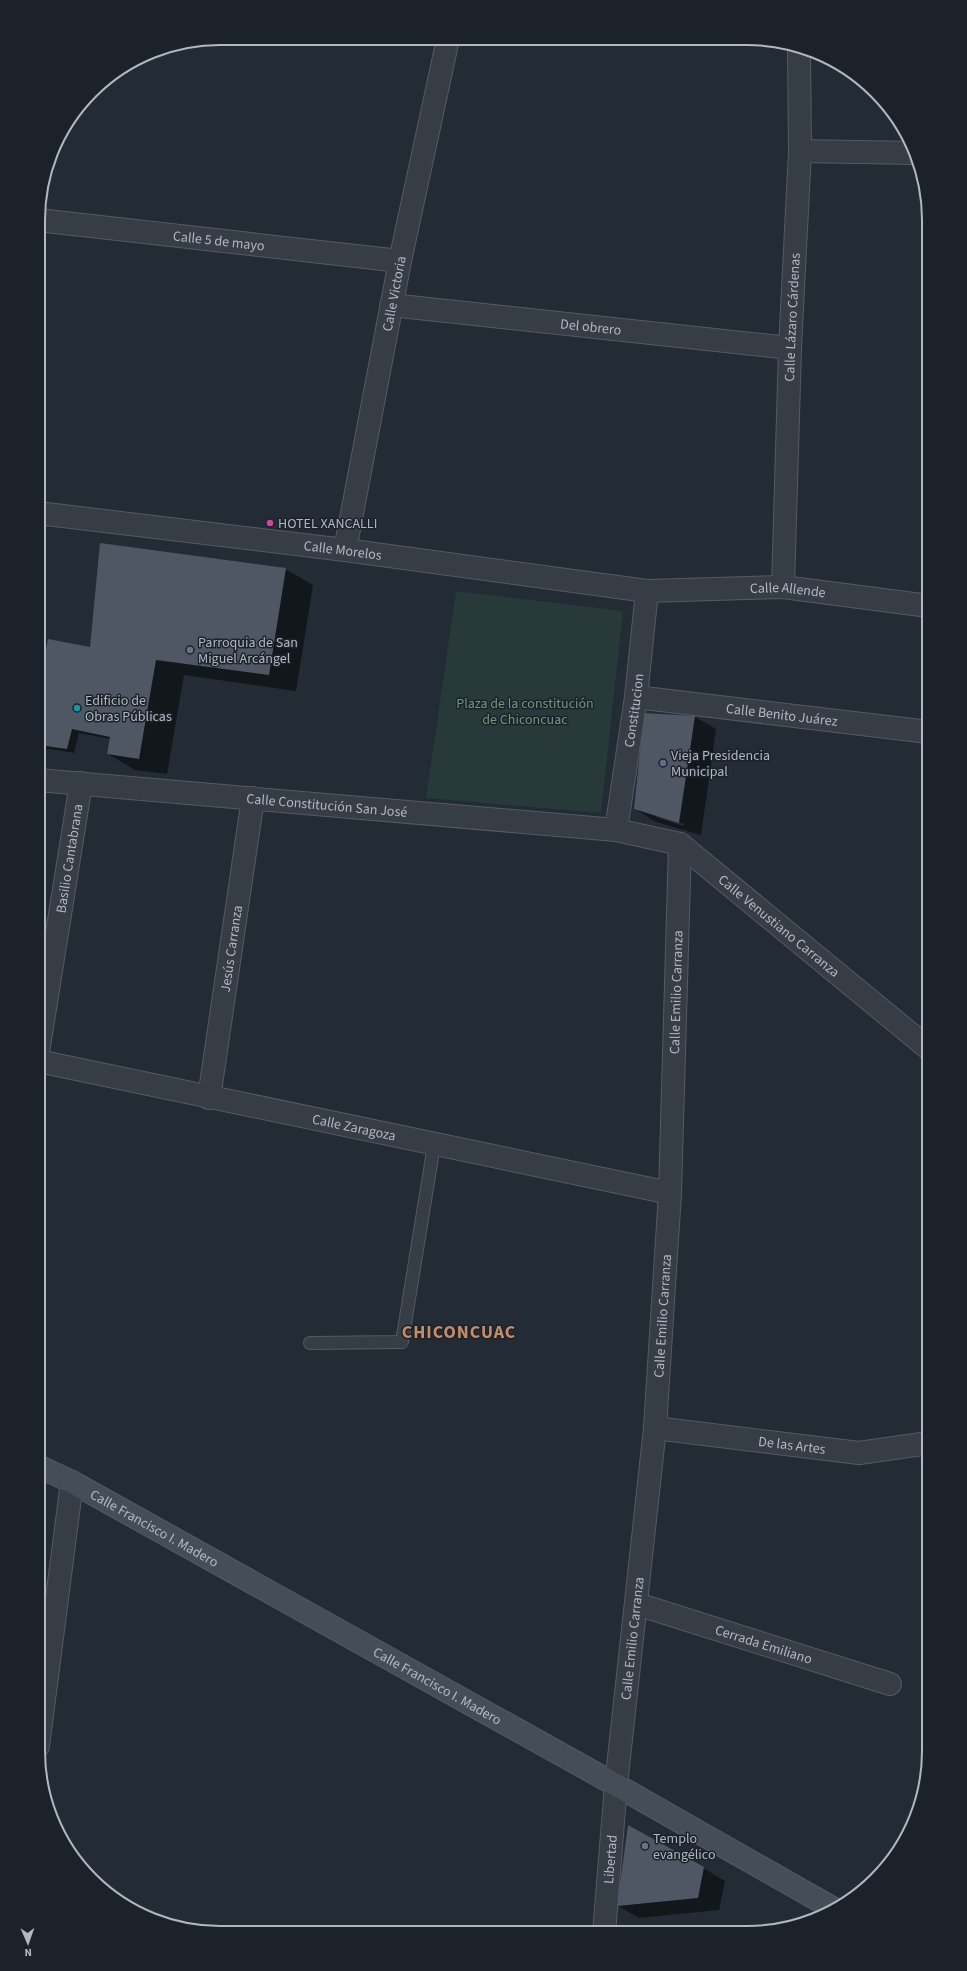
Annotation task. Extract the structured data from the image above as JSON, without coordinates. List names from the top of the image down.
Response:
{
  "streets": {
    "main road": ["Calle Francisco I. Madero"],
    "street": [
      "Calle 5 de mayo",
      "Calle Victoria",
      "Calle Lázaro Cárdenas",
      "Del obrero",
      "Calle Morelos",
      "Calle Allende",
      "Constitucion",
      "Calle Benito Juárez",
      "Calle Constitución San José",
      "Basilio Cantabrana",
      "Calle Venustiano Carranza",
      "Jesús Carranza",
      "Calle Emilio Carranza",
      "Calle Zaragoza",
      "De las Artes",
      "Cerrada Emiliano",
      "Libertad"
    ]
  },
  "crossings": [
    ["Calle 5 de mayo", "Calle Victoria"],
    ["Calle Victoria", "Del obrero"],
    ["Calle Victoria", "Calle Morelos"],
    ["Calle Lázaro Cárdenas", "Del obrero"],
    ["Calle Lázaro Cárdenas", "Calle Allende"],
    ["Calle Morelos", "Calle Allende"],
    ["Calle Morelos", "Constitucion"],
    ["Calle Allende", "Constitucion"],
    ["Constitucion", "Calle Benito Juárez"],
    ["Constitucion", "Calle Constitución San José"],
    ["Constitucion", "Calle Venustiano Carranza"],
    ["Calle Constitución San José", "Basilio Cantabrana"],
    ["Calle Constitución San José", "Calle Venustiano Carranza"],
    ["Calle Constitución San José", "Jesús Carranza"],
    ["Calle Venustiano Carranza", "Calle Emilio Carranza"],
    ["Jesús Carranza", "Calle Zaragoza"],
    ["Calle Emilio Carranza", "Calle Zaragoza"],
    ["Calle Emilio Carranza", "De las Artes"],
    ["Calle Emilio Carranza", "Calle Francisco I. Madero"],
    ["Calle Emilio Carranza", "Cerrada Emiliano"],
    ["Calle Emilio Carranza", "Libertad"],
    ["Calle Francisco I. Madero", "Libertad"]
  ],
  "districts": ["CHICONCUAC"],
  "parks": ["Plaza de la constitución de Chiconcuac"],
  "places": [
    "HOTEL XANCALLI",
    "Parroquia de San Miguel Arcángel",
    "Edificio de Obras Públicas",
    "Vieja Presidencia Municipal",
    "Templo evangélico"
  ],
  "north": "bottom"
}
